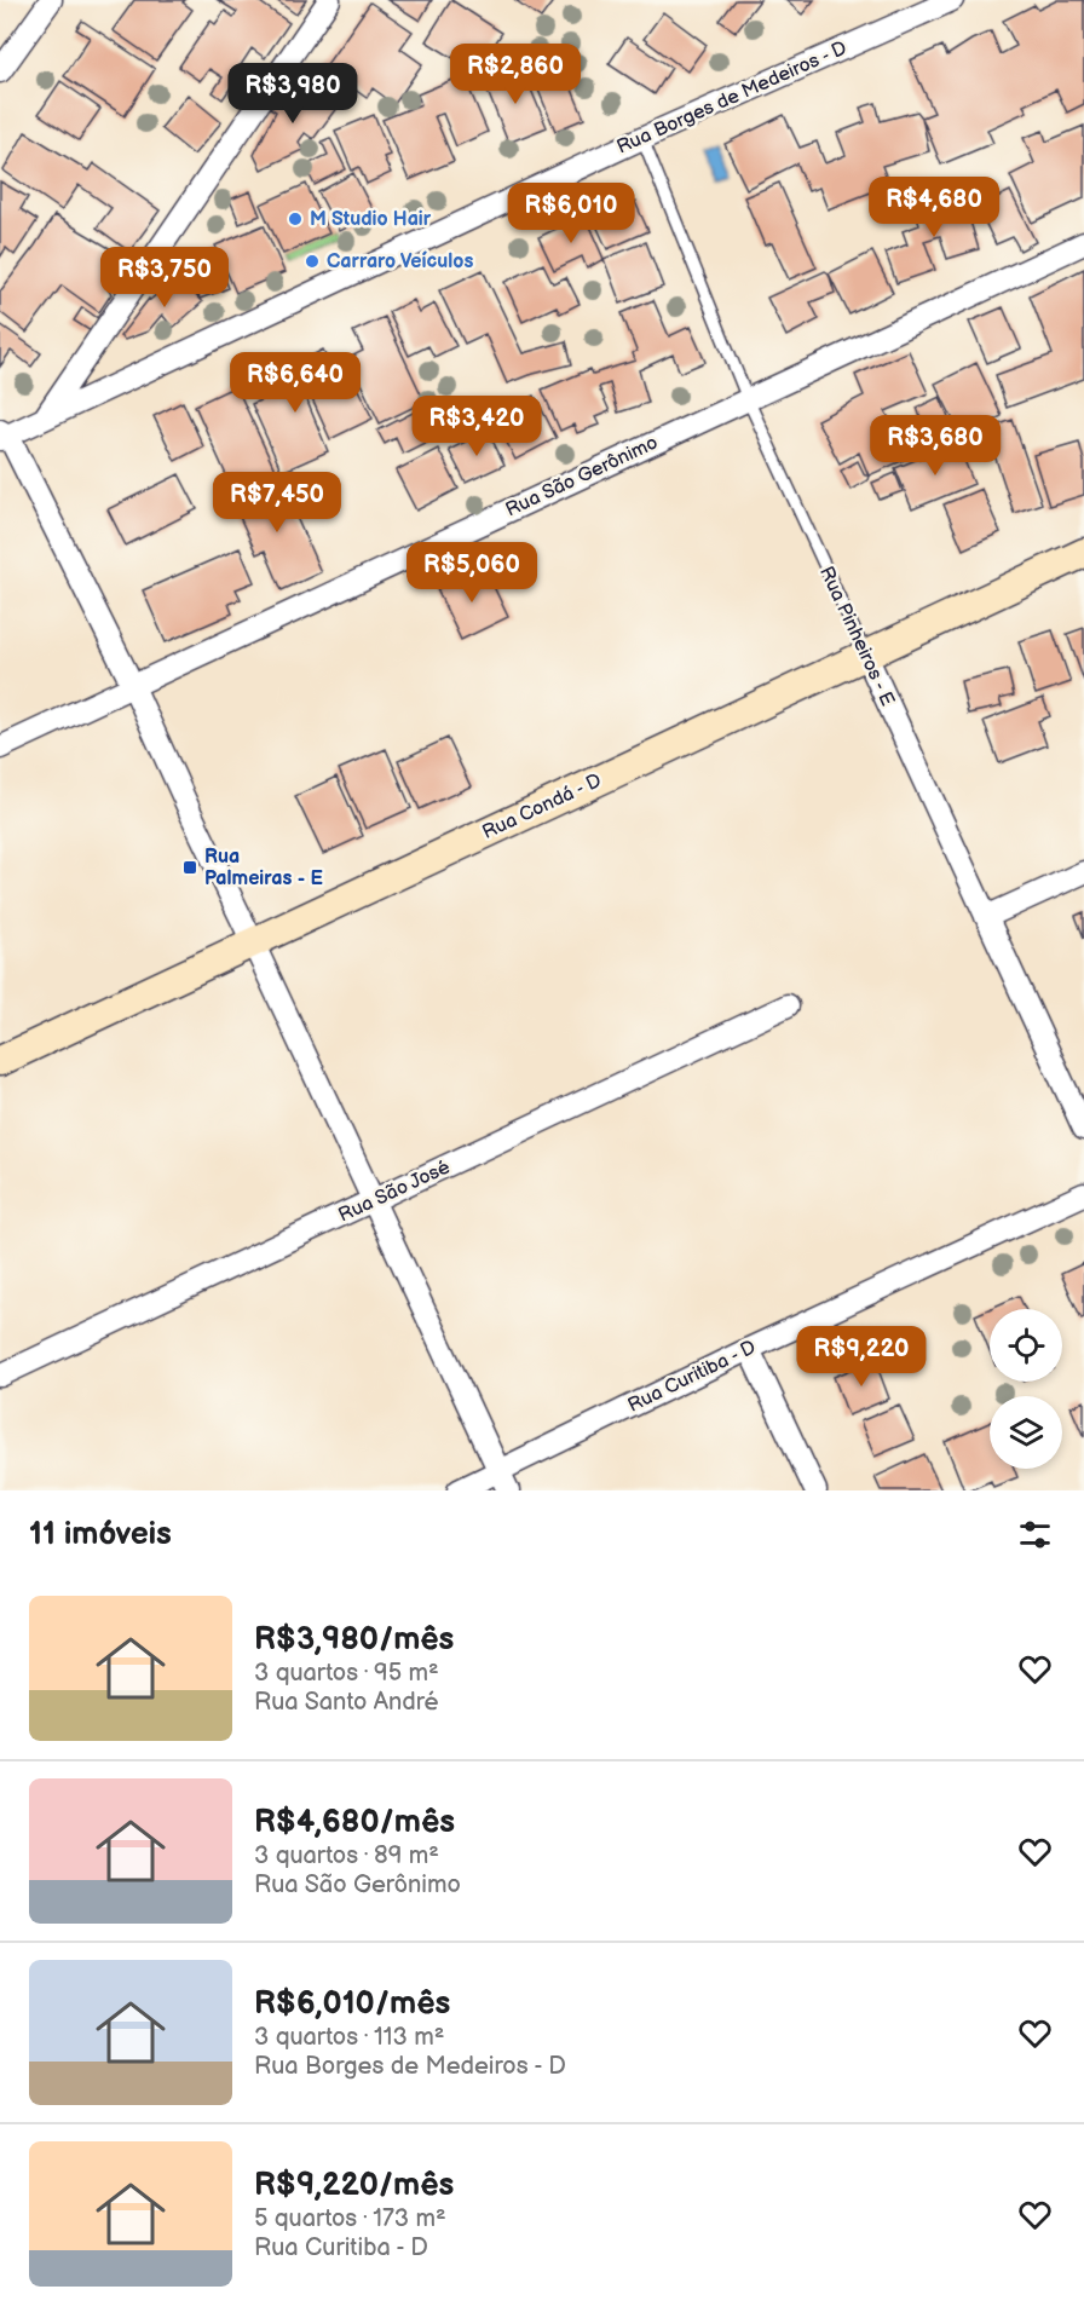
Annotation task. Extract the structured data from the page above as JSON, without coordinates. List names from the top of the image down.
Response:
{
  "streets": {
    "street": [
      "Rua Borges de Medeiros - D",
      "Rua São Gerônimo",
      "Rua Pinheiros - E",
      "Rua Condá - D",
      "Rua São José",
      "Rua Curitiba - D"
    ]
  },
  "crossings": [
    ["Rua Borges de Medeiros - D", "Rua Pinheiros - E"],
    ["Rua São Gerônimo", "Rua Pinheiros - E"],
    ["Rua Pinheiros - E", "Rua Condá - D"]
  ],
  "places": {
    "other": ["M Studio Hair", "Carraro Veículos"],
    "transit": ["Rua Palmeiras - E"]
  },
  "page": {
    "price": [
      "R$2,860",
      "R$3,980",
      "R$4,680",
      "R$6,010",
      "R$3,750",
      "R$6,640",
      "R$3,420",
      "R$3,680",
      "R$7,450",
      "R$5,060",
      "R$9,220"
    ],
    "heading": "11 imóveis",
    "list": [
      {
        "name": "R$3,980/mês",
        "note": "3 quartos · 95 m² · Rua Santo André"
      },
      {
        "name": "R$4,680/mês",
        "note": "3 quartos · 89 m² · Rua São Gerônimo"
      },
      {
        "name": "R$6,010/mês",
        "note": "3 quartos · 113 m² · Rua Borges de Medeiros - D"
      },
      {
        "name": "R$9,220/mês",
        "note": "5 quartos · 173 m² · Rua Curitiba - D"
      }
    ]
  }
}
